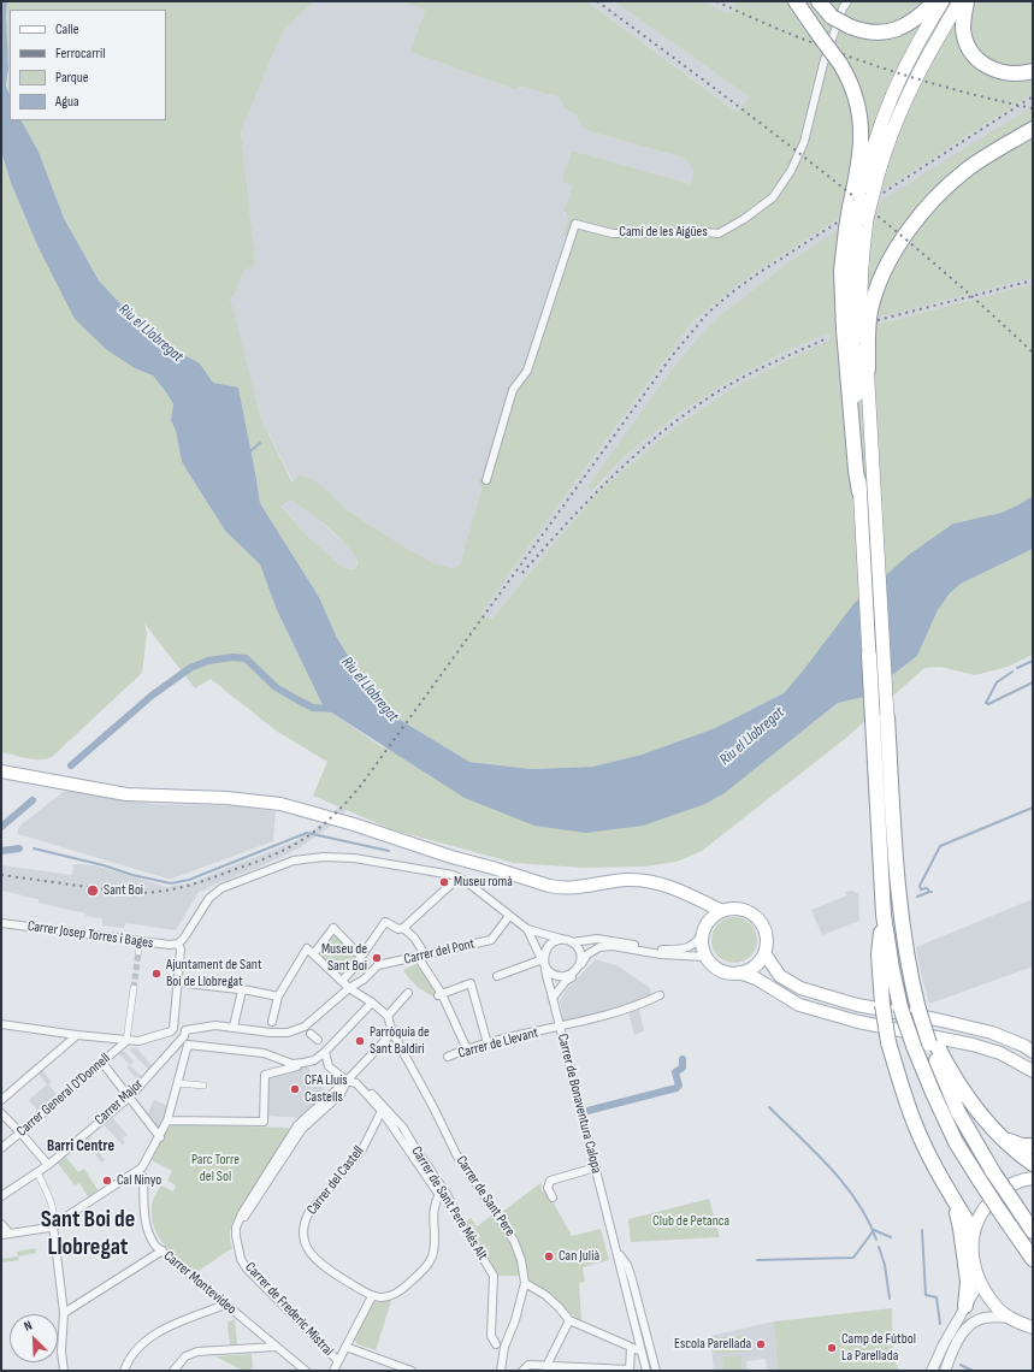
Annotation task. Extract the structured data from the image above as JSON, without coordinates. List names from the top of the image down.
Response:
{
  "streets": {
    "street": [
      "Camí de les Aigües",
      "Carrer Josep Torres i Bages",
      "Carrer del Pont",
      "Carrer de Llevant",
      "Carrer General O'Donnell",
      "Carrer Major",
      "Carrer de Bonaventura Calopa",
      "Carrer del Castell",
      "Carrer de Sant Pere",
      "Carrer de Sant Pere Més Alt",
      "Carrer Montevideo",
      "Carrer de Frederic Mistral"
    ]
  },
  "crossings": [
    ["Carrer del Pont", "Carrer Major"],
    ["Carrer de Llevant", "Carrer de Bonaventura Calopa"],
    ["Carrer de Sant Pere", "Carrer de Frederic Mistral"]
  ],
  "districts": ["Barri Centre", "Sant Boi de Llobregat"],
  "water": ["Riu el Llobregat"],
  "parks": ["Parc Torre del Sol", "Club de Petanca"],
  "places": [
    "Museu romà",
    "Sant Boi",
    "Museu de Sant Boi",
    "Ajuntament de Sant Boi de Llobregat",
    "Parròquia de Sant Baldiri",
    "CFA Lluís Castells",
    "Cal Ninyo",
    "Can Julià",
    "Escola Parellada",
    "Camp de Fútbol La Parellada"
  ],
  "legend": [
    "Calle",
    "Ferrocarril",
    "Parque",
    "Agua"
  ],
  "north": "top left"
}
